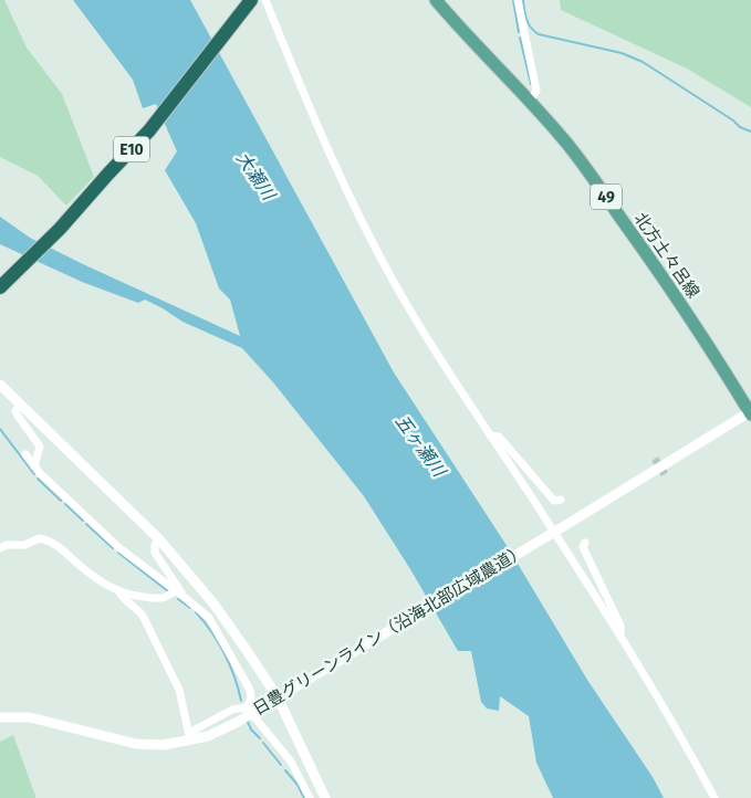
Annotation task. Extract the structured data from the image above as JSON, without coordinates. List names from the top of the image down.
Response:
{
  "streets": {
    "highway": ["E10"],
    "main road": ["49", "北方土々呂線"],
    "street": ["日豊グリーンライン（沿海北部広域農道）"]
  },
  "crossings": [
    ["北方土々呂線", "日豊グリーンライン（沿海北部広域農道）"]
  ],
  "water": ["大瀬川", "五ヶ瀬川"]
}
